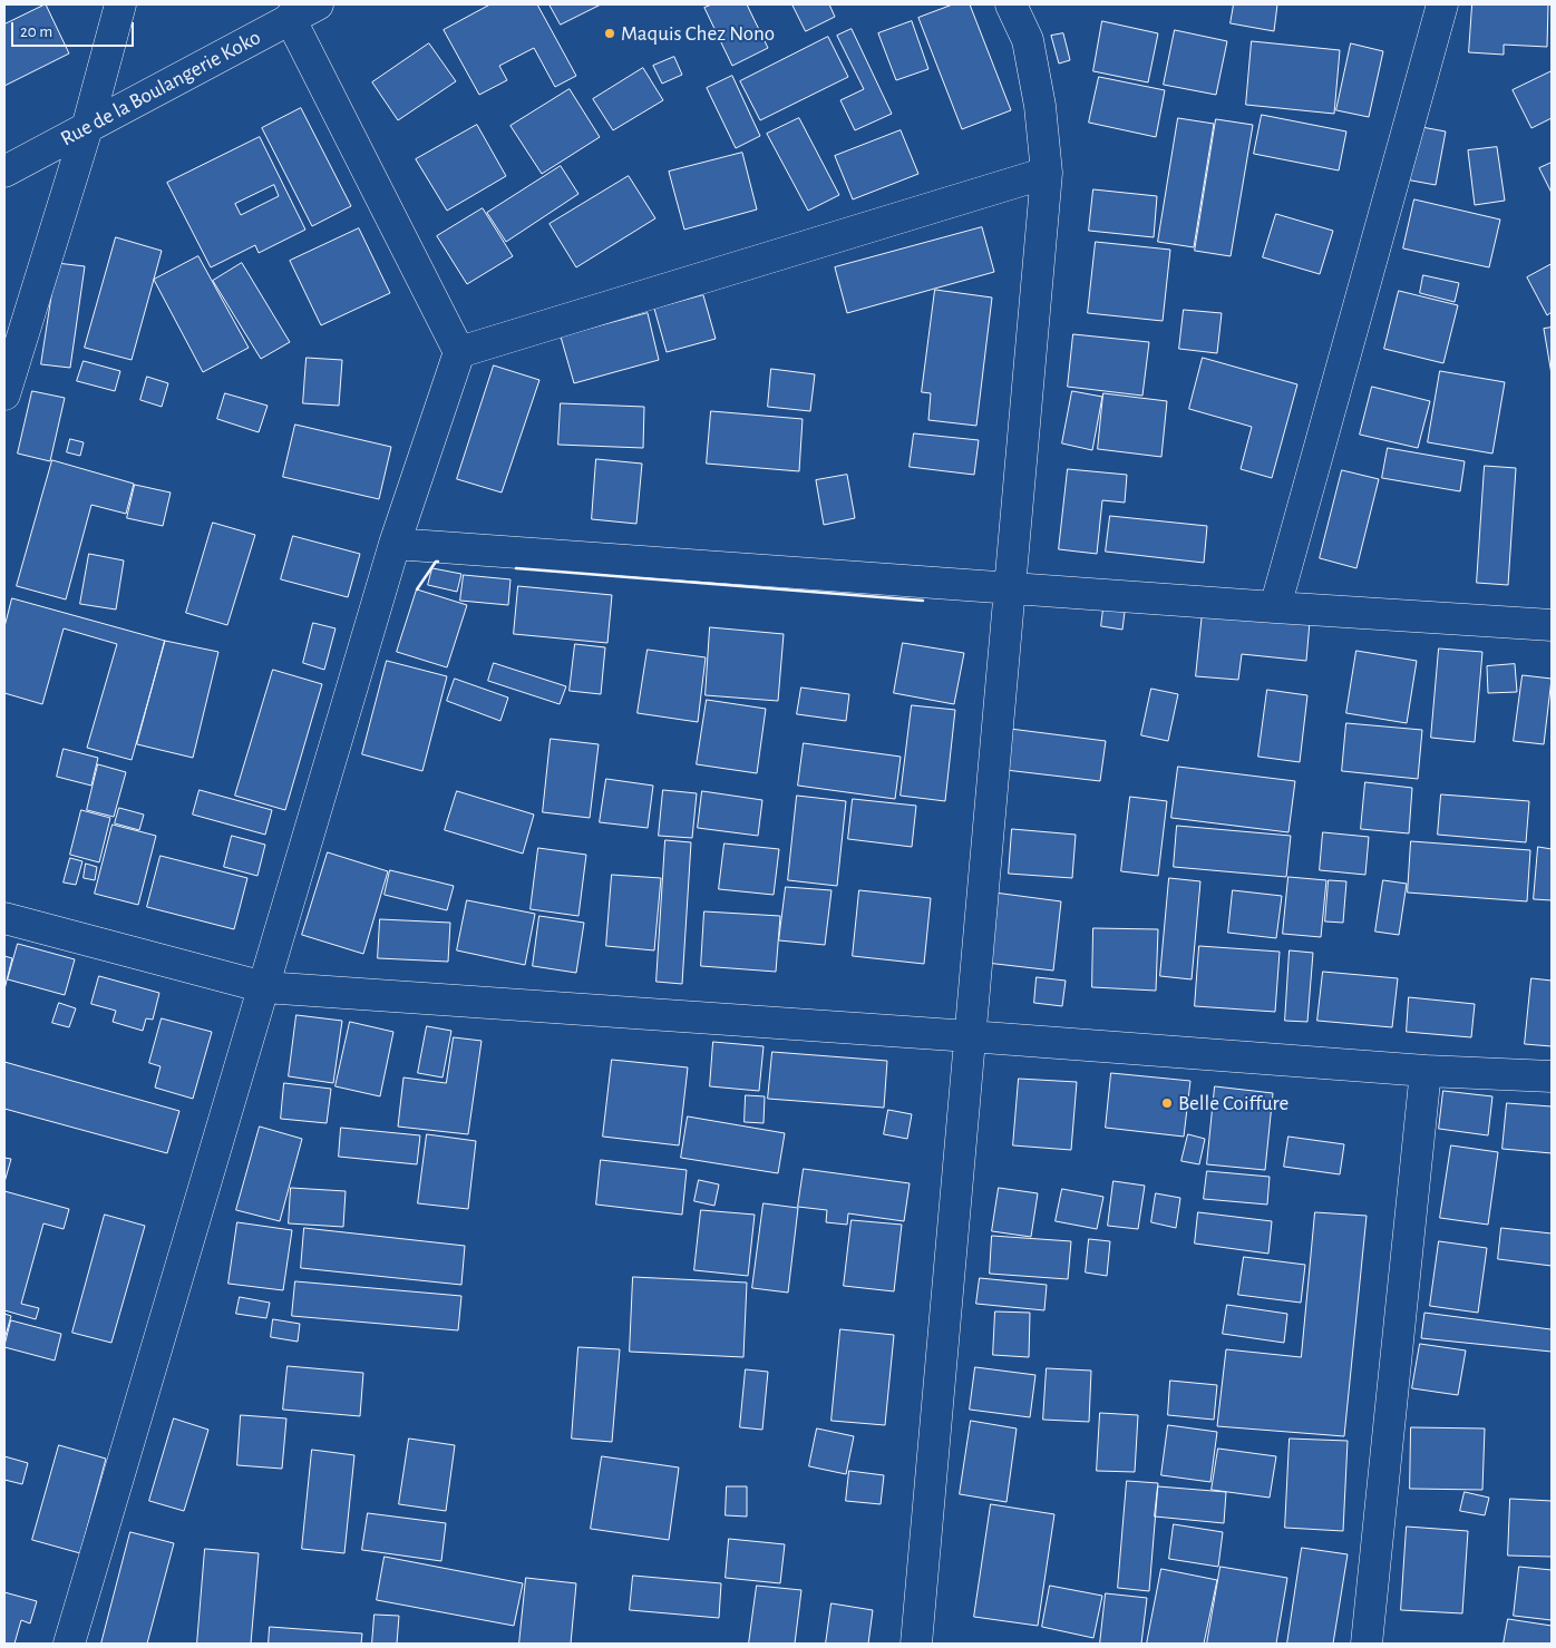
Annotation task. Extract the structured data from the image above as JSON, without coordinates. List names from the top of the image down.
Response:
{
  "streets": {
    "street": ["Rue de la Boulangerie Koko"]
  },
  "places": ["Maquis Chez Nono", "Belle Coiffure"],
  "scale_bar": "20 m"
}
